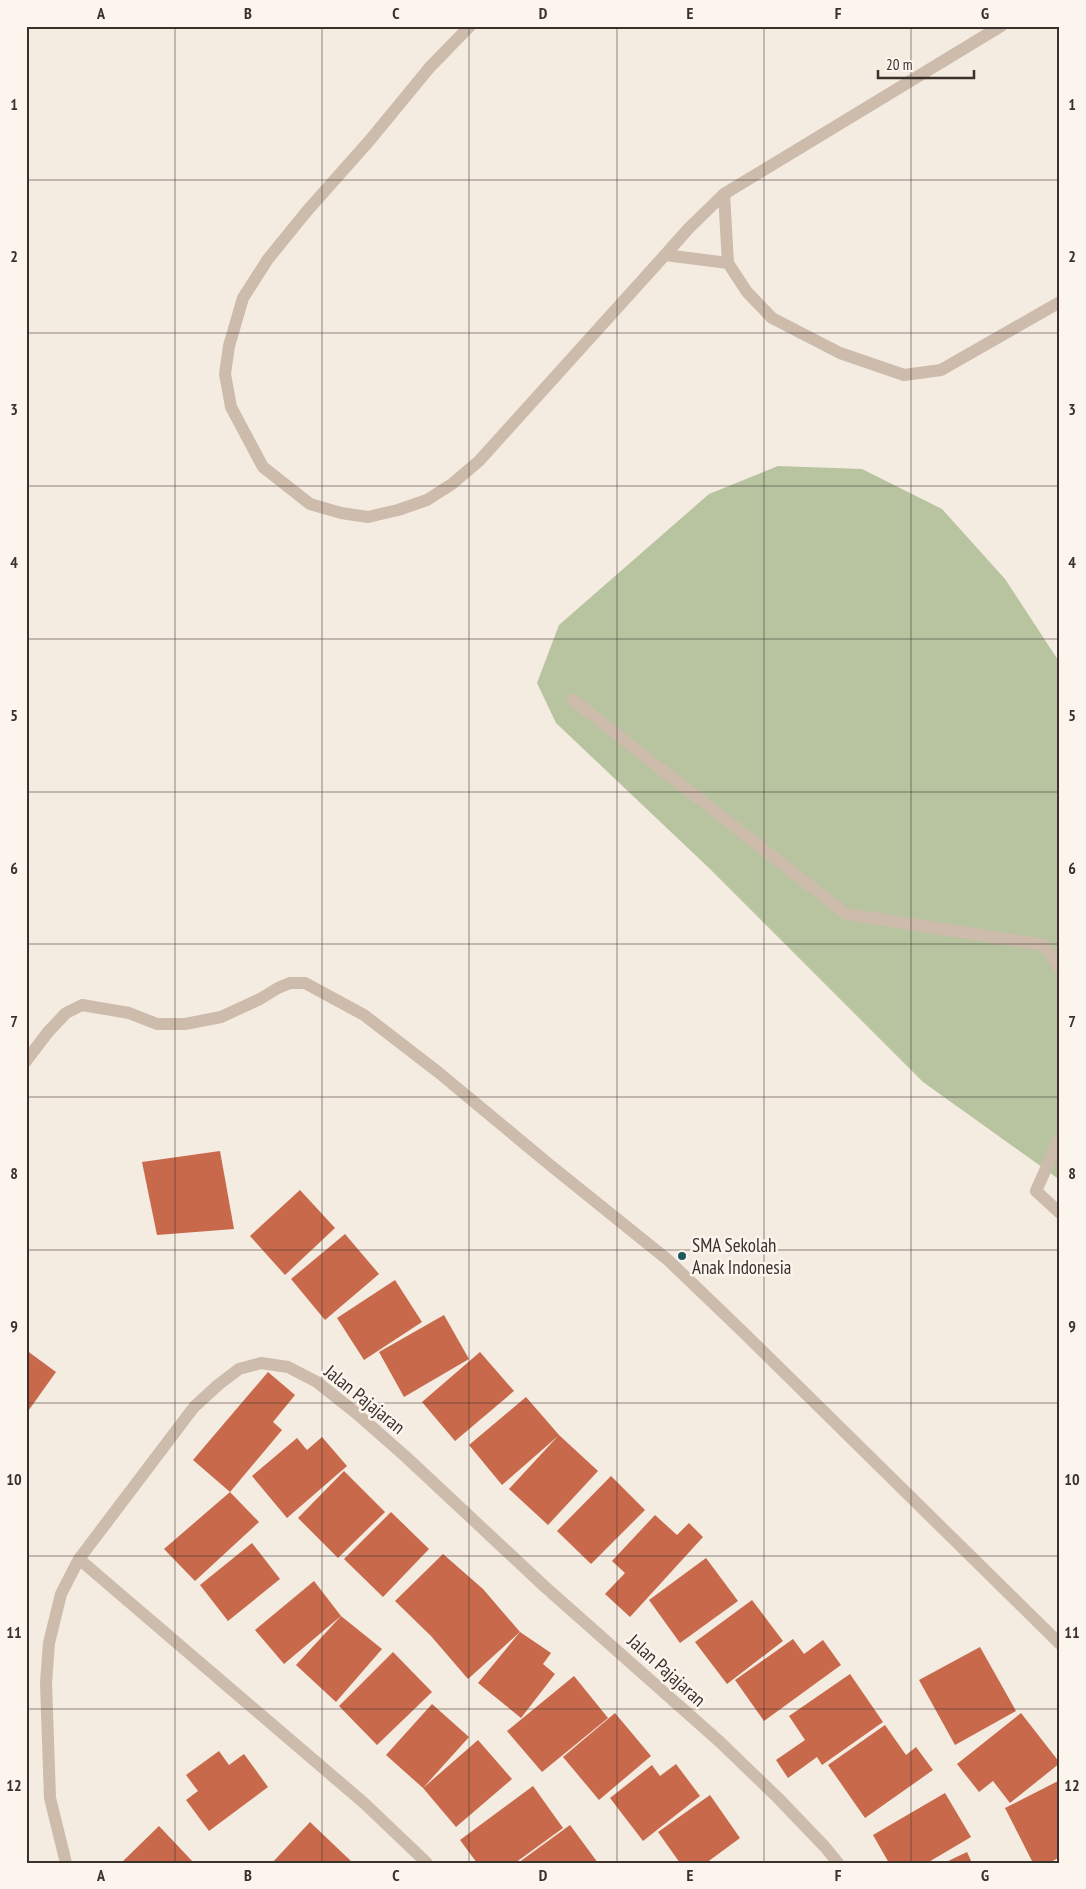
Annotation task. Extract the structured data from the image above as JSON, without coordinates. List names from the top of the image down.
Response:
{
  "streets": {
    "street": ["Jalan Pajajaran"]
  },
  "places": ["SMA Sekolah Anak Indonesia"],
  "scale_bar": "20 m",
  "grid": {
    "columns": [
      "A",
      "B",
      "C",
      "D",
      "E",
      "F",
      "G"
    ],
    "rows": [
      "1",
      "2",
      "3",
      "4",
      "5",
      "6",
      "7",
      "8",
      "9",
      "10",
      "11",
      "12"
    ]
  }
}
